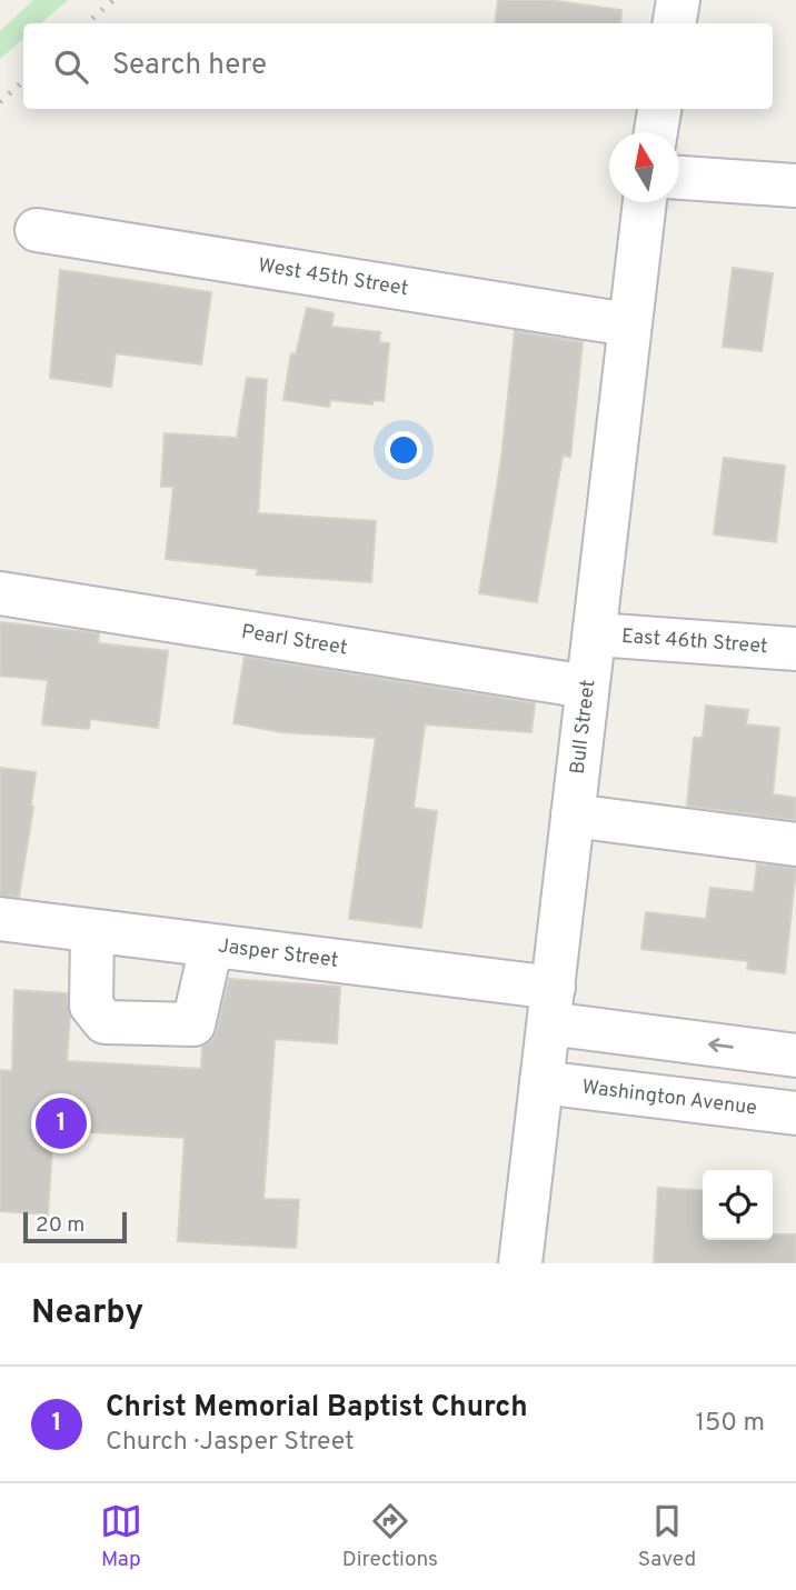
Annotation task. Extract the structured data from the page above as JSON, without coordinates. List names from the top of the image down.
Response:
{
  "streets": {
    "street": [
      "West 45th Street",
      "Pearl Street",
      "East 46th Street",
      "Bull Street",
      "Jasper Street",
      "Washington Avenue"
    ]
  },
  "crossings": [
    ["West 45th Street", "Bull Street"],
    ["Pearl Street", "Bull Street"],
    ["East 46th Street", "Bull Street"],
    ["Bull Street", "Jasper Street"],
    ["Bull Street", "Washington Avenue"]
  ],
  "scale_bar": "20 m",
  "north": "top",
  "page": {
    "search": "Search here",
    "pins": "1",
    "scale": "20 m",
    "heading": "Nearby",
    "list": [
      {
        "mark": "1",
        "name": "Christ Memorial Baptist Church",
        "note": "Church · Jasper Street",
        "value": "150 m"
      }
    ],
    "nav": ["Map", "Directions", "Saved"]
  }
}
